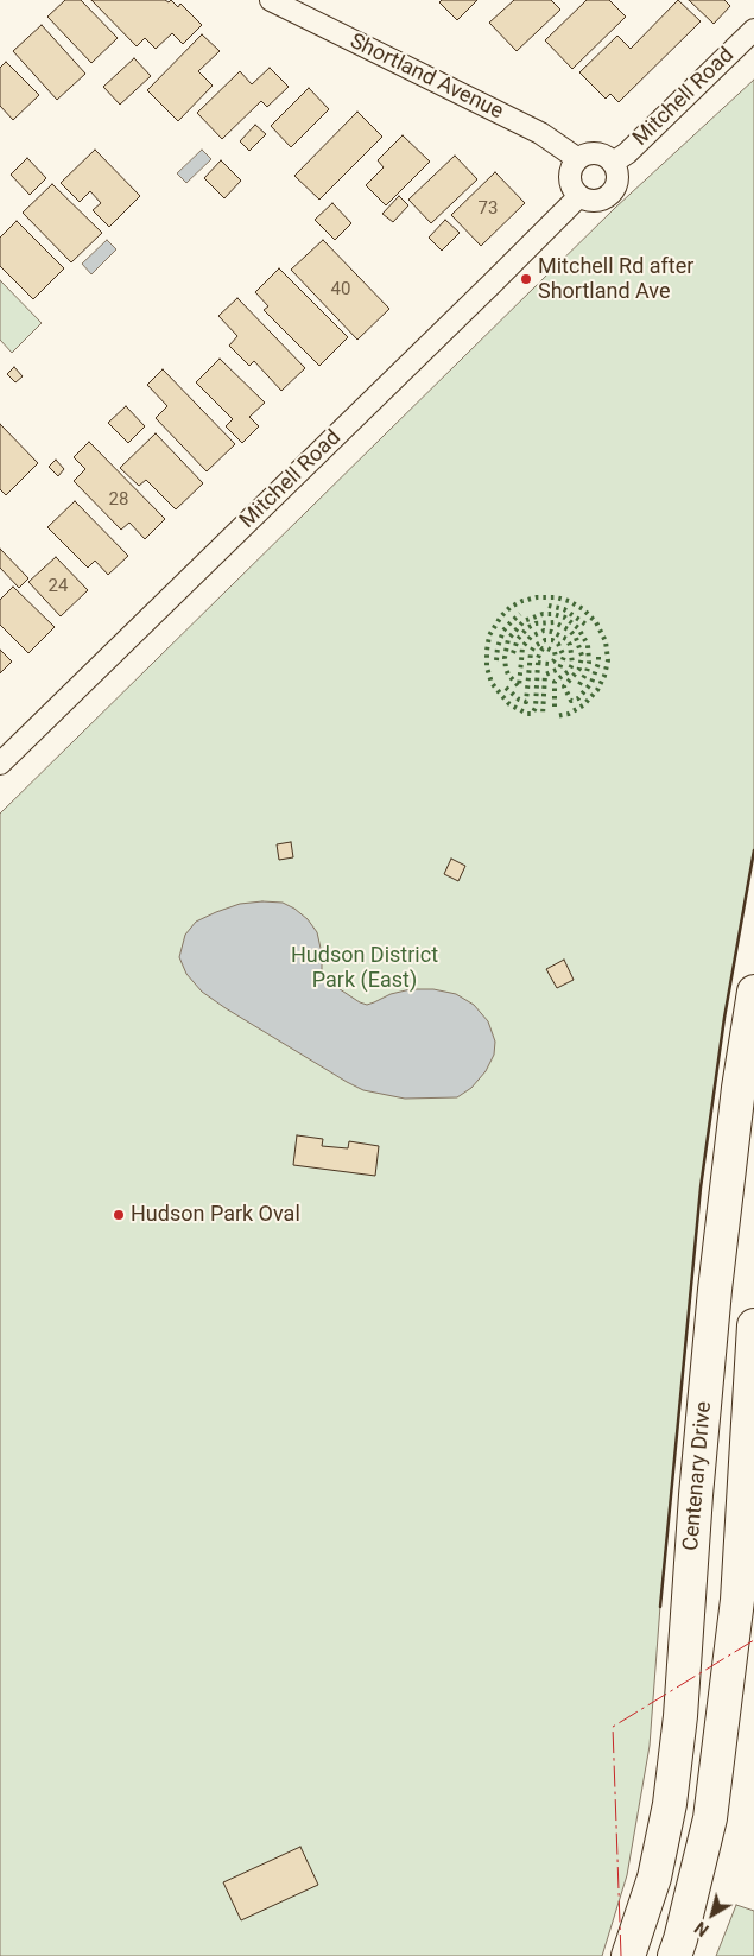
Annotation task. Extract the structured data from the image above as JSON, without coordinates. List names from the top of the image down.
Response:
{
  "streets": {
    "highway": ["Centenary Drive"],
    "street": ["Shortland Avenue", "Mitchell Road"]
  },
  "crossings": [
    ["Shortland Avenue", "Mitchell Road"]
  ],
  "parks": ["Hudson District Park (East)"],
  "places": ["Mitchell Rd after Shortland Ave", "Hudson Park Oval"],
  "house_numbers": [
    "73",
    "40",
    "28",
    "24"
  ],
  "north": "bottom left"
}
